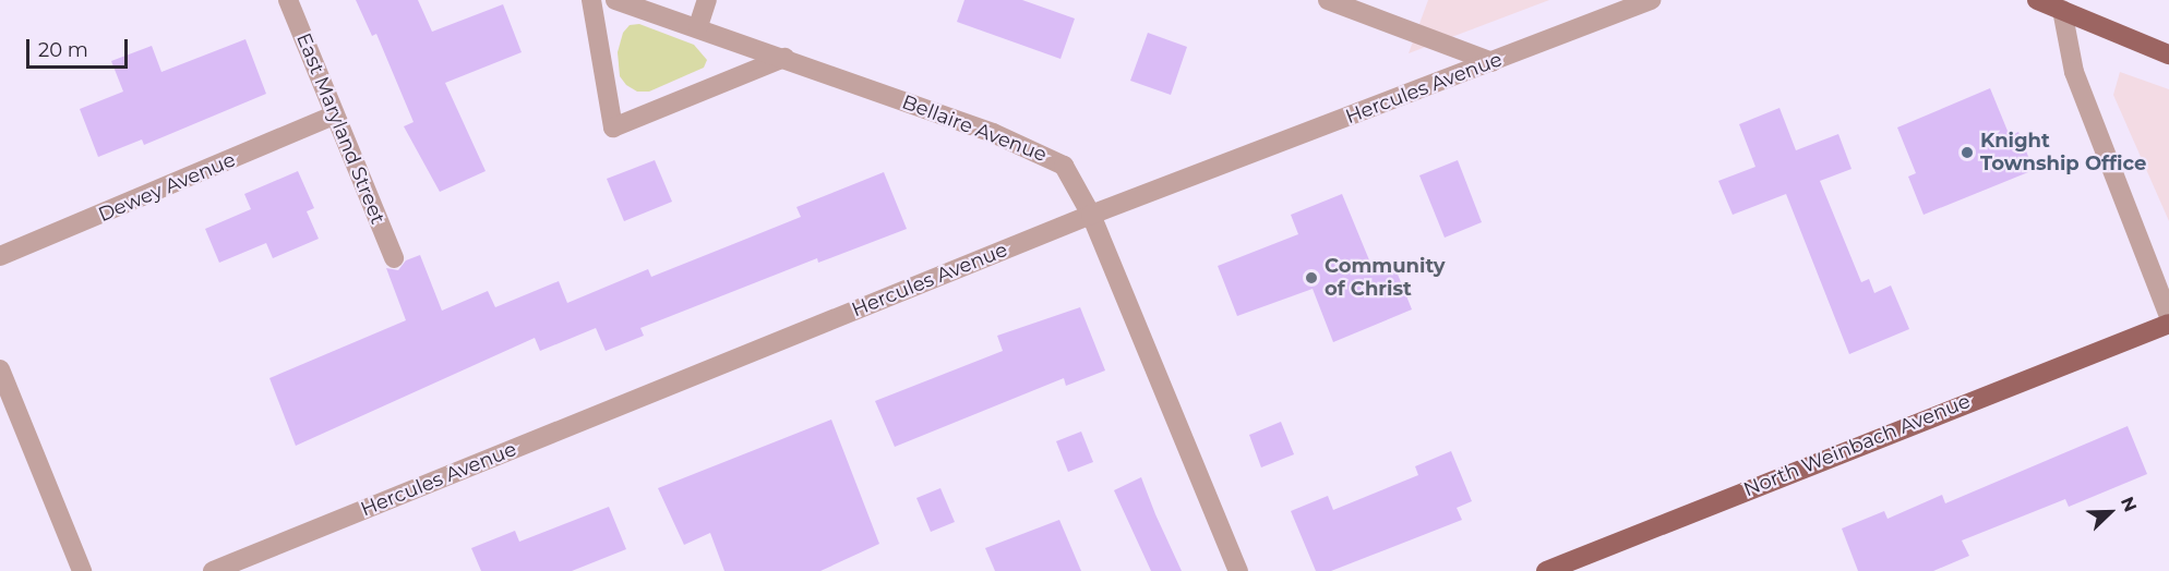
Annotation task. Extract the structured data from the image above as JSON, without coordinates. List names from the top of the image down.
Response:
{
  "streets": {
    "main road": ["North Weinbach Avenue"],
    "street": [
      "Hercules Avenue",
      "East Maryland Street",
      "Bellaire Avenue",
      "Dewey Avenue"
    ]
  },
  "crossings": [
    ["Hercules Avenue", "Bellaire Avenue"],
    ["East Maryland Street", "Dewey Avenue"]
  ],
  "places": ["Knight Township Office", "Community of Christ"],
  "scale_bar": "20 m",
  "north": "top right"
}
